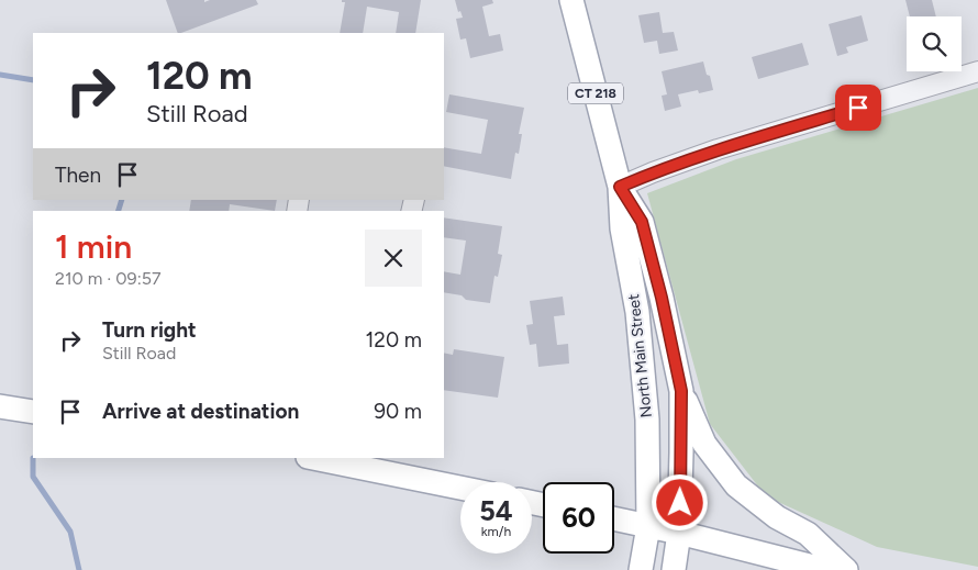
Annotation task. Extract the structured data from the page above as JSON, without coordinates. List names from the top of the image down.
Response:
{
  "streets": {
    "main road": ["CT 218", "North Main Street"]
  },
  "crossings": [
    ["CT 218", "North Main Street"]
  ],
  "page": {
    "turn": ["120 m", "Still Road"],
    "then": "Then",
    "heading": ["1 min", "210 m · 09:57"],
    "list": [
      {
        "name": "Turn right",
        "note": "Still Road",
        "value": "120 m"
      },
      {
        "name": "Arrive at destination",
        "value": "90 m"
      }
    ],
    "speed": "54 km/h",
    "limit": "60"
  }
}
